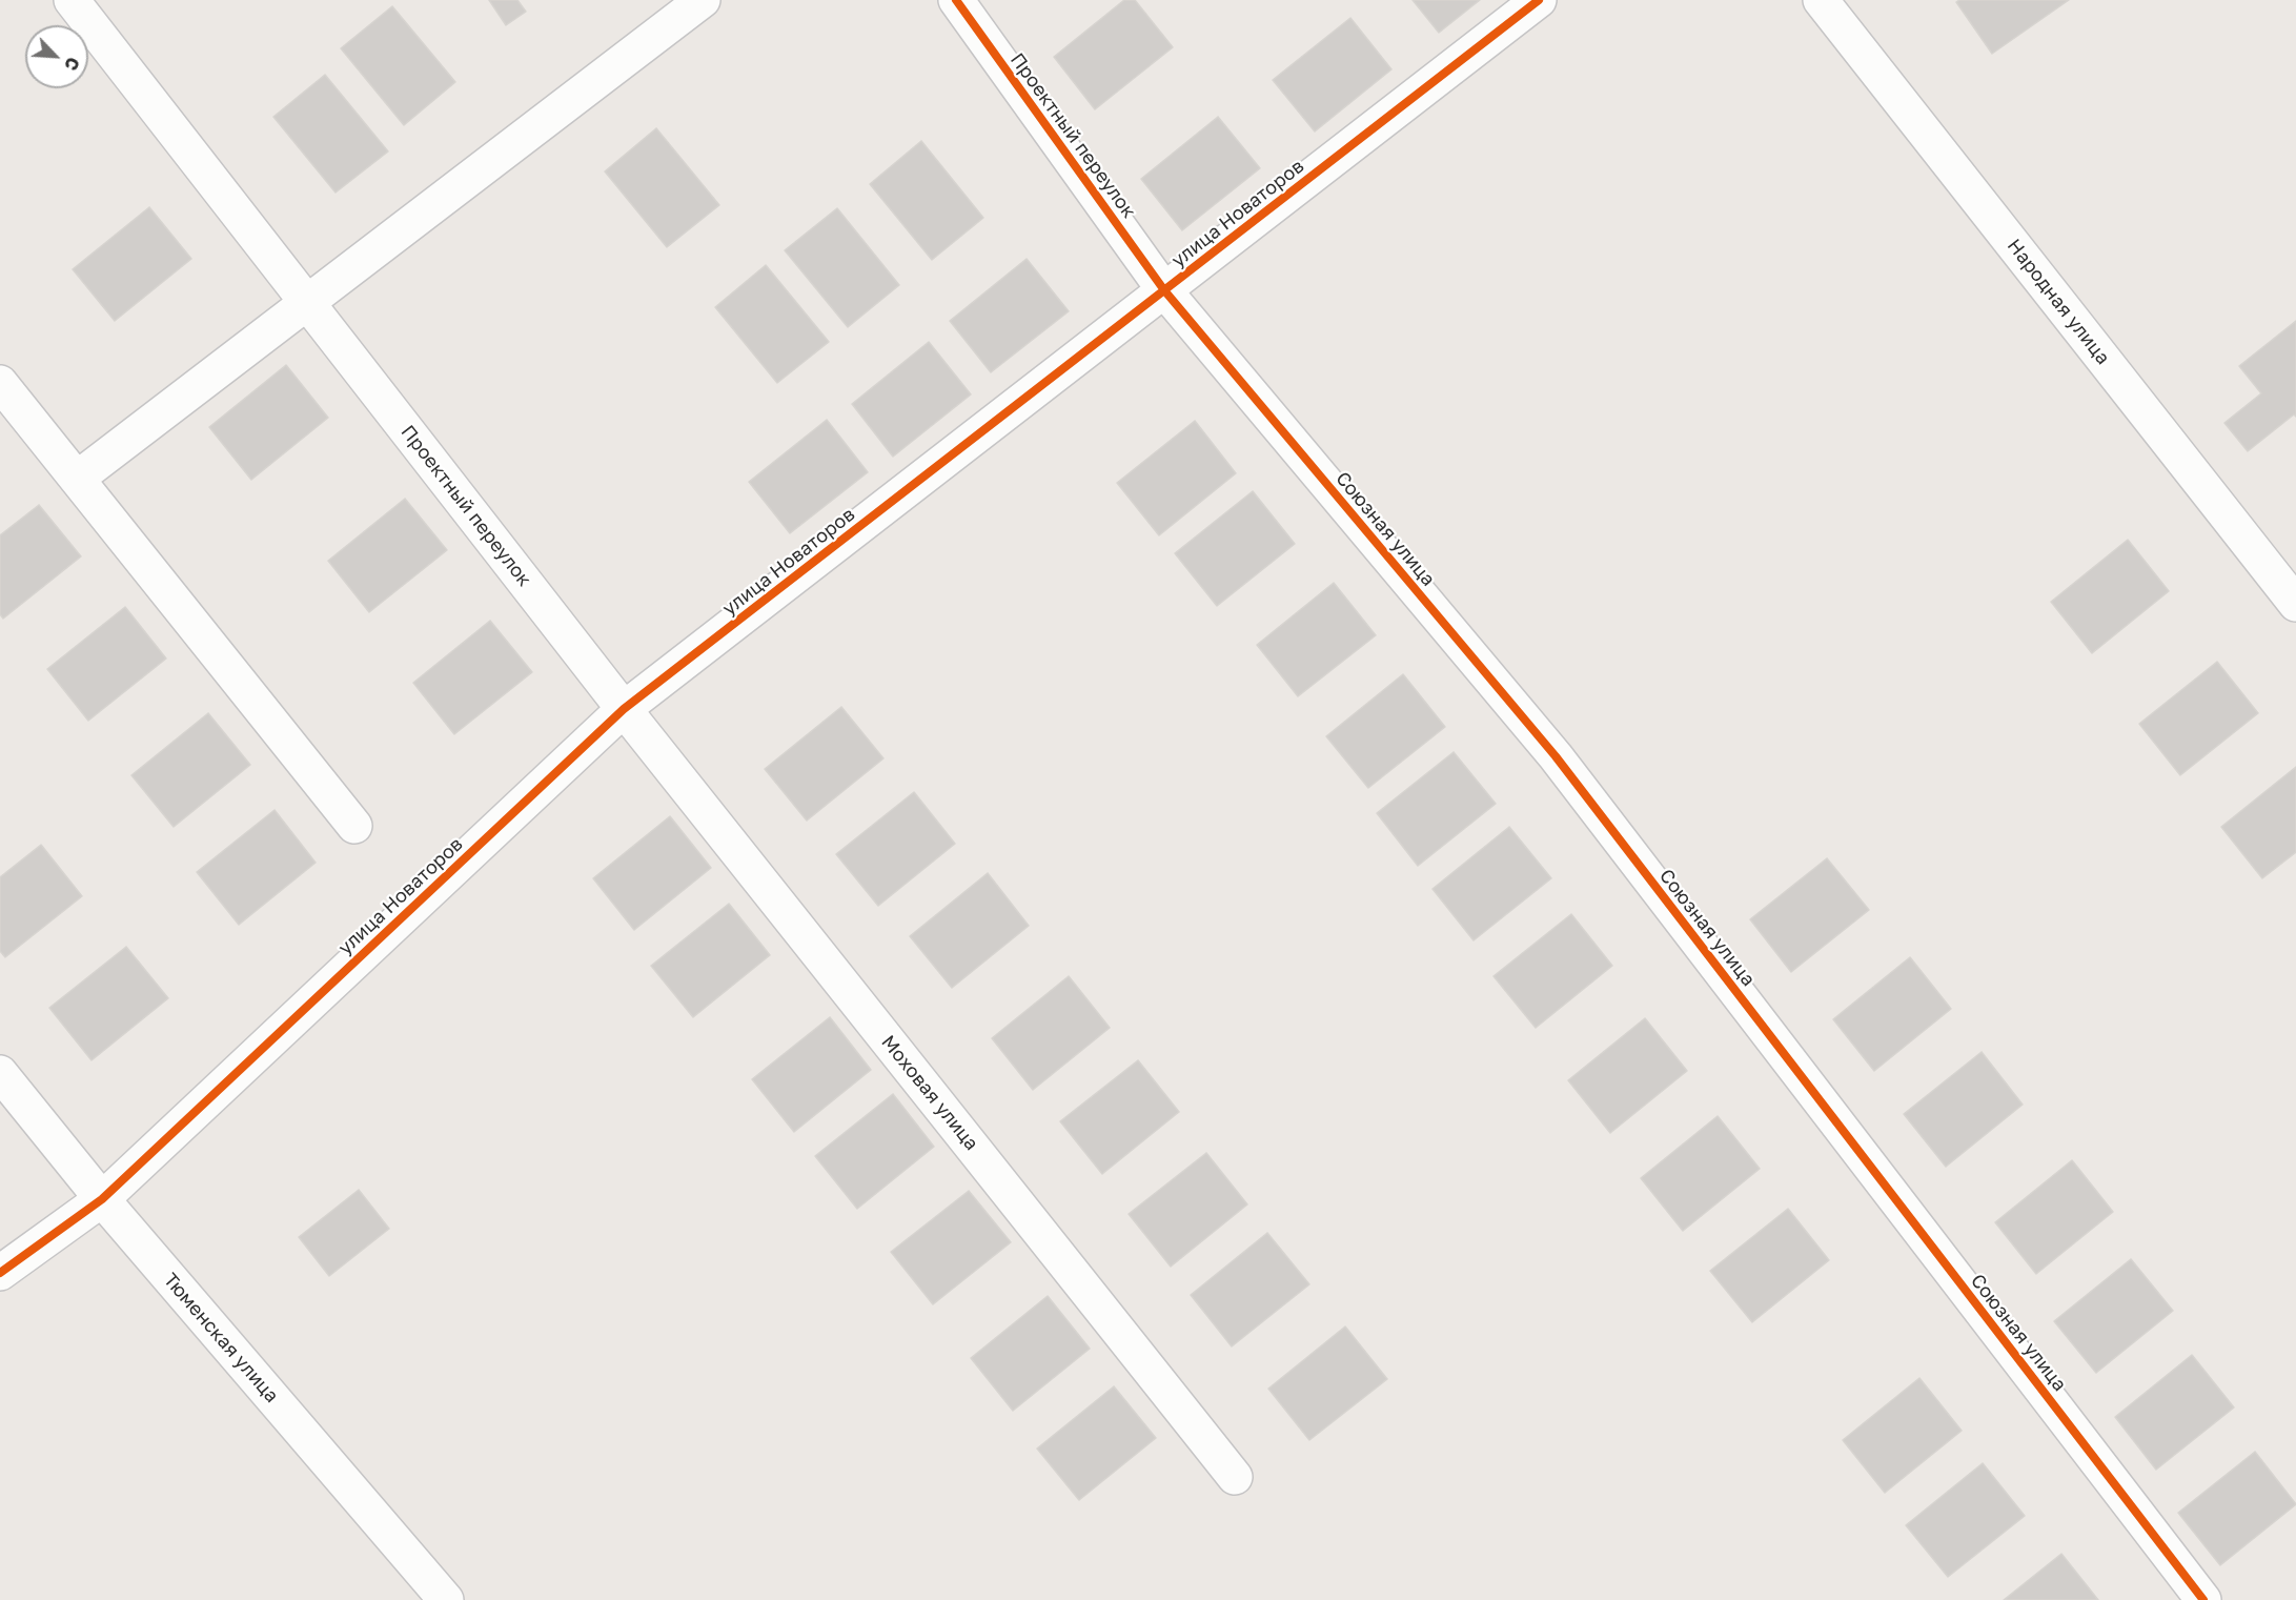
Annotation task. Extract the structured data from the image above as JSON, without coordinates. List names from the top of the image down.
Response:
{
  "streets": {
    "street": [
      "Проектный переулок",
      "улица Новаторов",
      "Народная улица",
      "Союзная улица",
      "Моховая улица",
      "Тюменская улица"
    ]
  },
  "crossings": [
    ["Проектный переулок", "улица Новаторов"],
    ["Проектный переулок", "Союзная улица"],
    ["Проектный переулок", "Моховая улица"],
    ["улица Новаторов", "Союзная улица"],
    ["улица Новаторов", "Моховая улица"],
    ["улица Новаторов", "Тюменская улица"]
  ],
  "north": "bottom right"
}
